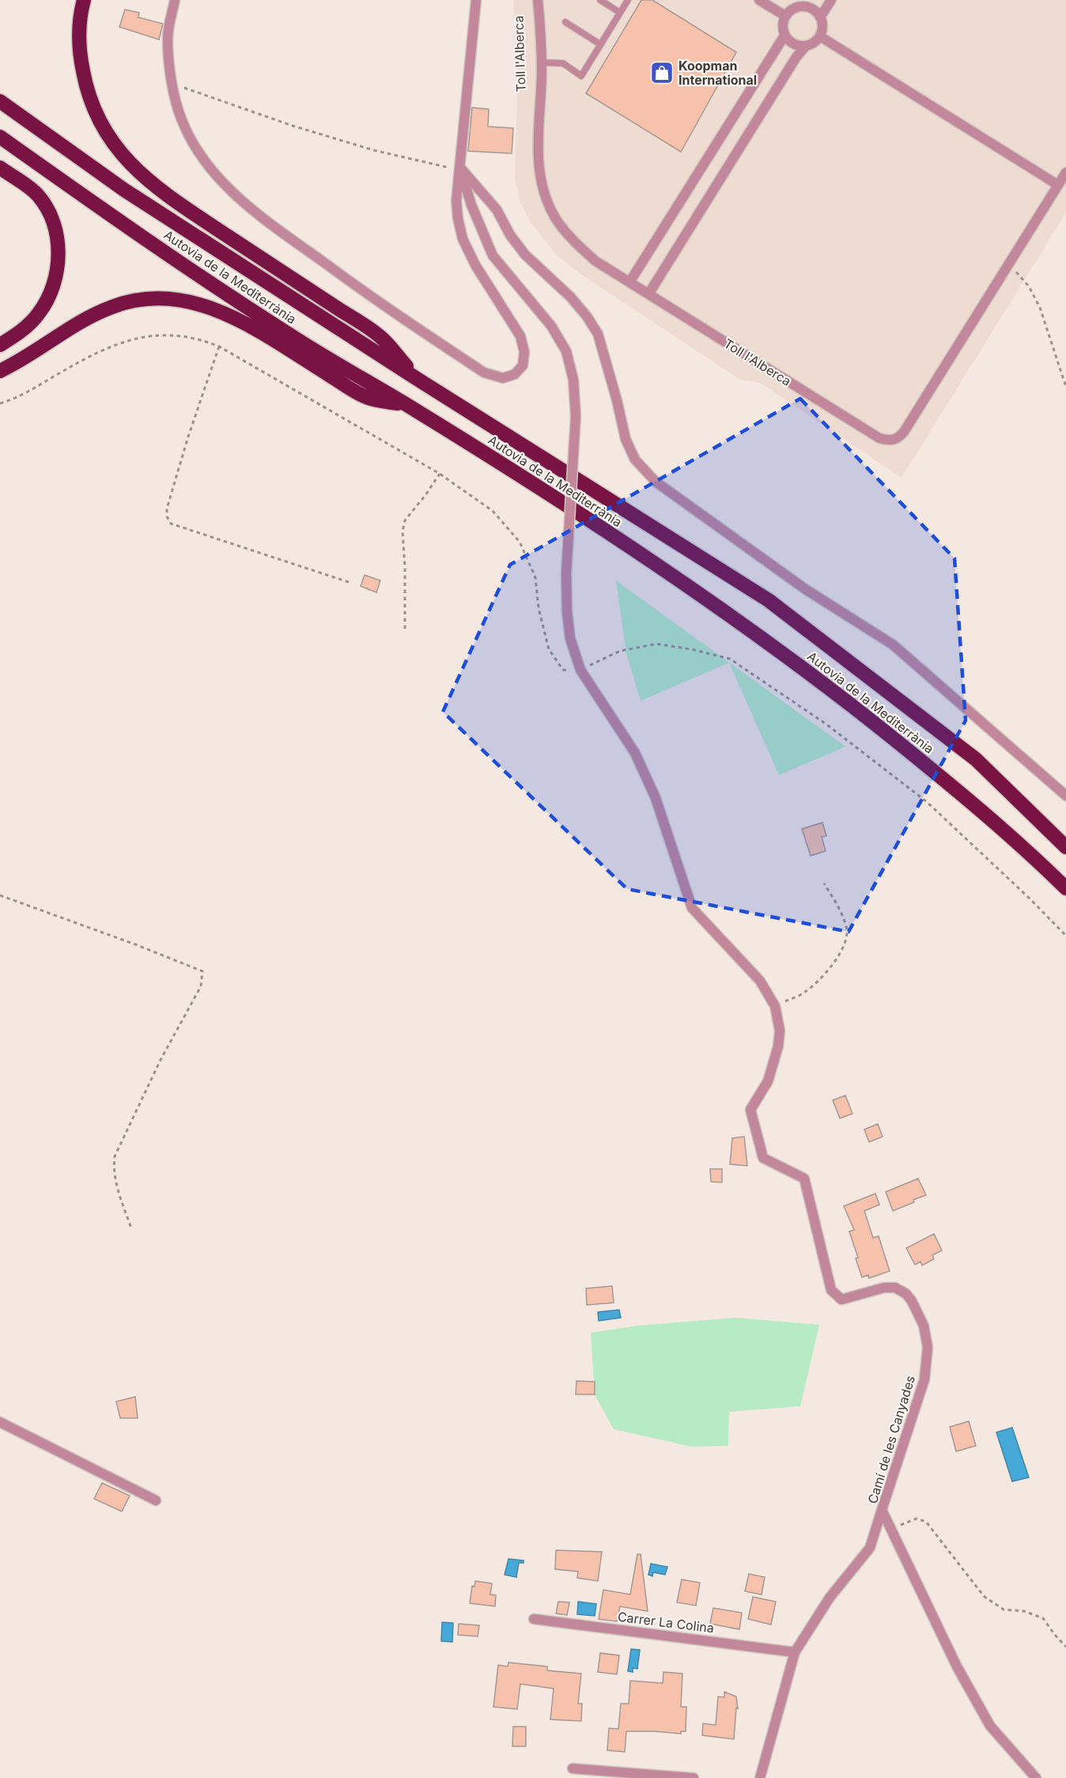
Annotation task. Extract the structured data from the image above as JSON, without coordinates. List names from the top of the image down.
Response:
{
  "streets": {
    "highway": ["Autovia de la Mediterrània"],
    "street": ["Camí de les Canyades", "Carrer La Colina"]
  },
  "places": {
    "shop": ["Koopman International"]
  }
}
